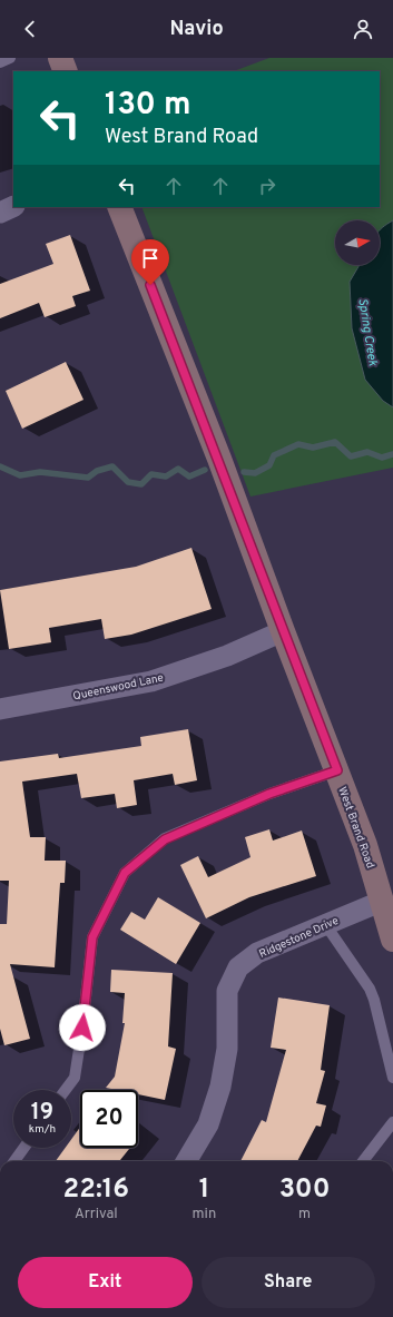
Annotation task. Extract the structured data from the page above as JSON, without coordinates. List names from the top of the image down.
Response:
{
  "streets": {
    "street": ["Queenswood Lane", "West Brand Road", "Ridgestone Drive"]
  },
  "crossings": [
    ["Queenswood Lane", "West Brand Road"],
    ["West Brand Road", "Ridgestone Drive"]
  ],
  "water": ["Spring Creek"],
  "north": "right",
  "page": {
    "header": "Navio",
    "turn": ["130 m", "West Brand Road"],
    "speed": "19 km/h",
    "limit": "20",
    "eta": [
      "22:16",
      "Arrival",
      "1",
      "min",
      "300",
      "m"
    ],
    "buttons": ["Exit", "Share"]
  }
}
